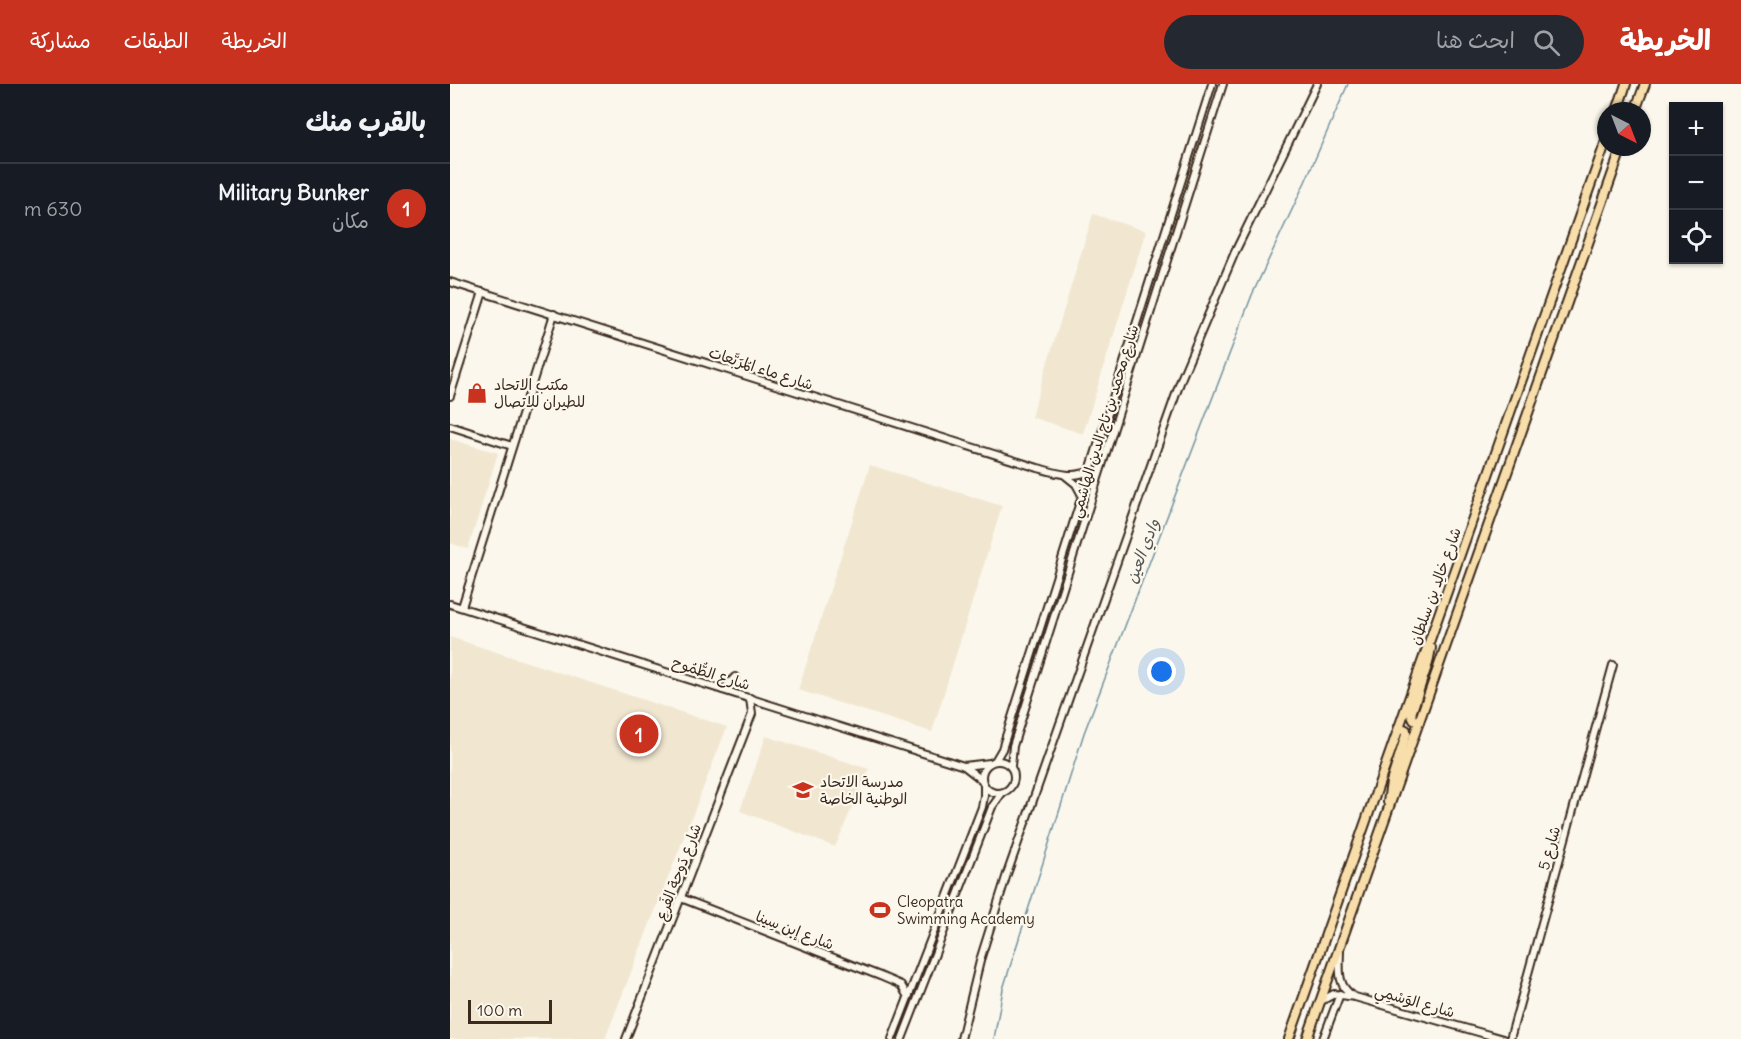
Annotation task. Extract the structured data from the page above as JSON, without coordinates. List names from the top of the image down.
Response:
{
  "streets": {
    "main road": ["شارع خالِد بن سلطان"],
    "street": [
      "شارع ماء المُرَبَّعات",
      "شارع محمد بن تاج الدين الهاشمي",
      "شارع الطُّمُوح",
      "شارع 5",
      "شارع دَوحة الفَرع",
      "شارع إبن سِينا",
      "شارع الوَسْمِي"
    ]
  },
  "crossings": [
    ["شارع ماء المُرَبَّعات", "شارع محمد بن تاج الدين الهاشمي"],
    ["شارع محمد بن تاج الدين الهاشمي", "شارع الطُّمُوح"],
    ["شارع خالِد بن سلطان", "شارع الوَسْمِي"],
    ["شارع الطُّمُوح", "شارع دَوحة الفَرع"],
    ["شارع دَوحة الفَرع", "شارع إبن سِينا"]
  ],
  "water": ["وادي العين"],
  "places": {
    "shop": ["مكتب الاتحاد للطيران للاتصال"],
    "school or university": ["مدرسة الاتحاد الوطنية الخاصة"],
    "sports": ["Cleopatra Swimming Academy"]
  },
  "scale_bar": "100 m",
  "north": "bottom right",
  "page": {
    "header": "الخريطة",
    "search": "ابحث هنا",
    "nav": ["الخريطة", "الطبقات", "مشاركة"],
    "heading": "بالقرب منك",
    "map_buttons": ["+", "−"],
    "list": [
      {
        "mark": "1",
        "name": "Military Bunker",
        "note": "مكان",
        "value": "630 m"
      }
    ],
    "pins": "1",
    "scale": "100 m"
  }
}
